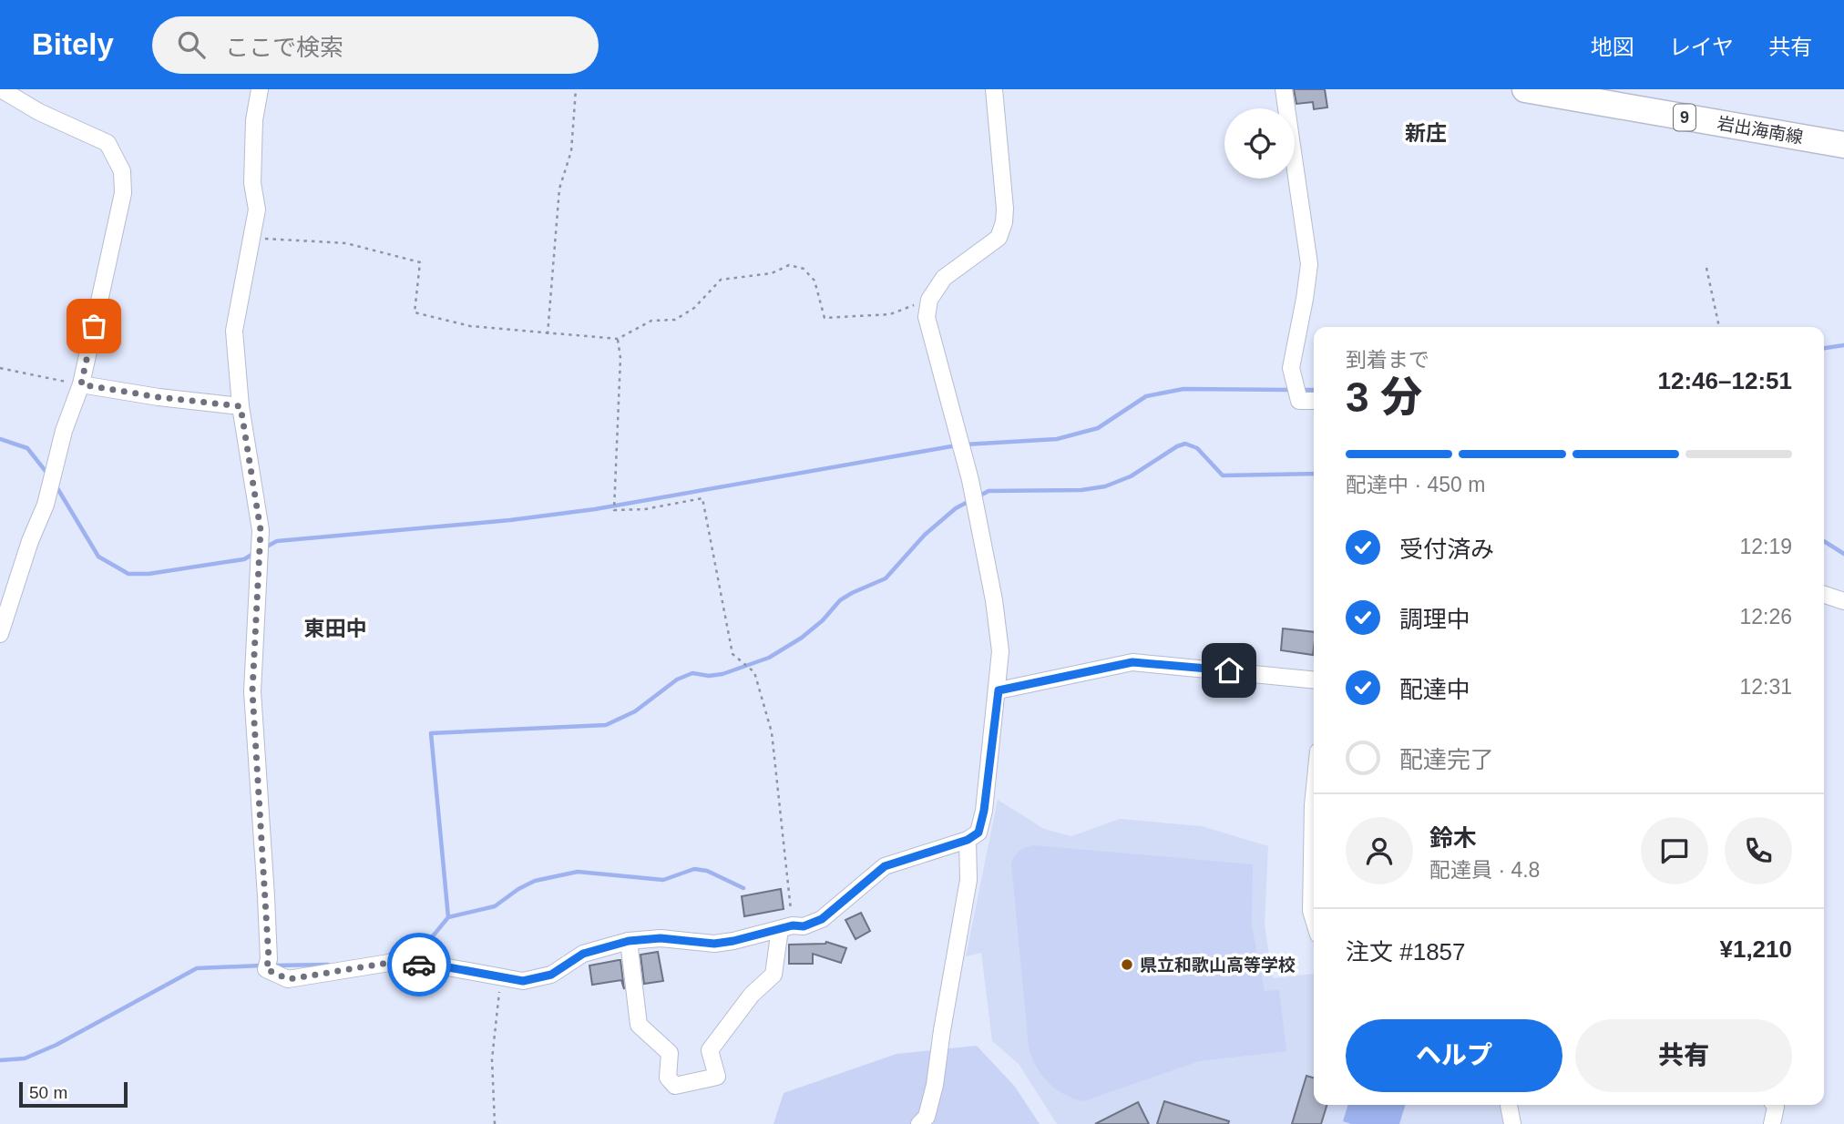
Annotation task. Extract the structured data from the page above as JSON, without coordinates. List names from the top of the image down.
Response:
{
  "streets": {
    "main road": ["9", "岩出海南線"]
  },
  "districts": ["新庄", "東田中"],
  "places": ["県立和歌山高等学校"],
  "scale_bar": "50 m",
  "page": {
    "header": "Bitely",
    "search": "ここで検索",
    "nav": ["地図", "レイヤ", "共有"],
    "heading": ["3 分", "到着まで", "12:46–12:51"],
    "panel": [
      "鈴木",
      "配達員 · 4.8",
      "注文 #1857",
      "¥1,210"
    ],
    "bar": "配達中 · 450 m",
    "list": [
      ["受付済み", "12:19"],
      ["調理中", "12:26"],
      ["配達中", "12:31"],
      "配達完了"
    ],
    "buttons": ["ヘルプ", "共有"],
    "scale": "50 m"
  }
}
